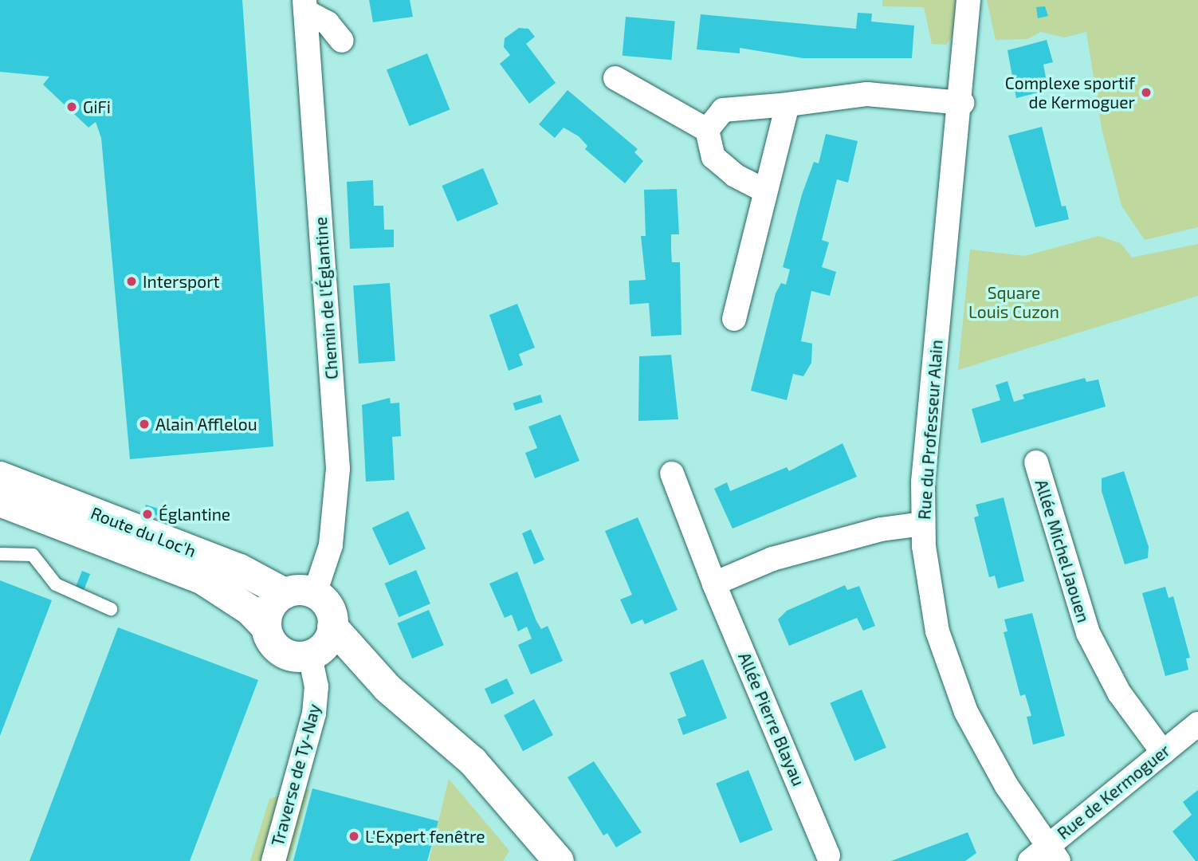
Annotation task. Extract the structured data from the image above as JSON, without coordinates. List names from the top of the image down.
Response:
{
  "streets": {
    "main road": ["Route du Loc'h"],
    "street": [
      "Chemin de l'Églantine",
      "Rue du Professeur Alain",
      "Allée Michel Jaouen",
      "Allée Pierre Blayau",
      "Traverse de Ty-Nay",
      "Rue de Kermoguer"
    ]
  },
  "crossings": [
    ["Chemin de l'Églantine", "Route du Loc'h"],
    ["Chemin de l'Églantine", "Traverse de Ty-Nay"],
    ["Rue du Professeur Alain", "Rue de Kermoguer"],
    ["Route du Loc'h", "Traverse de Ty-Nay"],
    ["Allée Michel Jaouen", "Rue de Kermoguer"]
  ],
  "parks": ["Square Louis Cuzon"],
  "places": [
    "Complexe sportif de Kermoguer",
    "GiFi",
    "Intersport",
    "Alain Afflelou",
    "Églantine",
    "L'Expert fenêtre"
  ]
}
